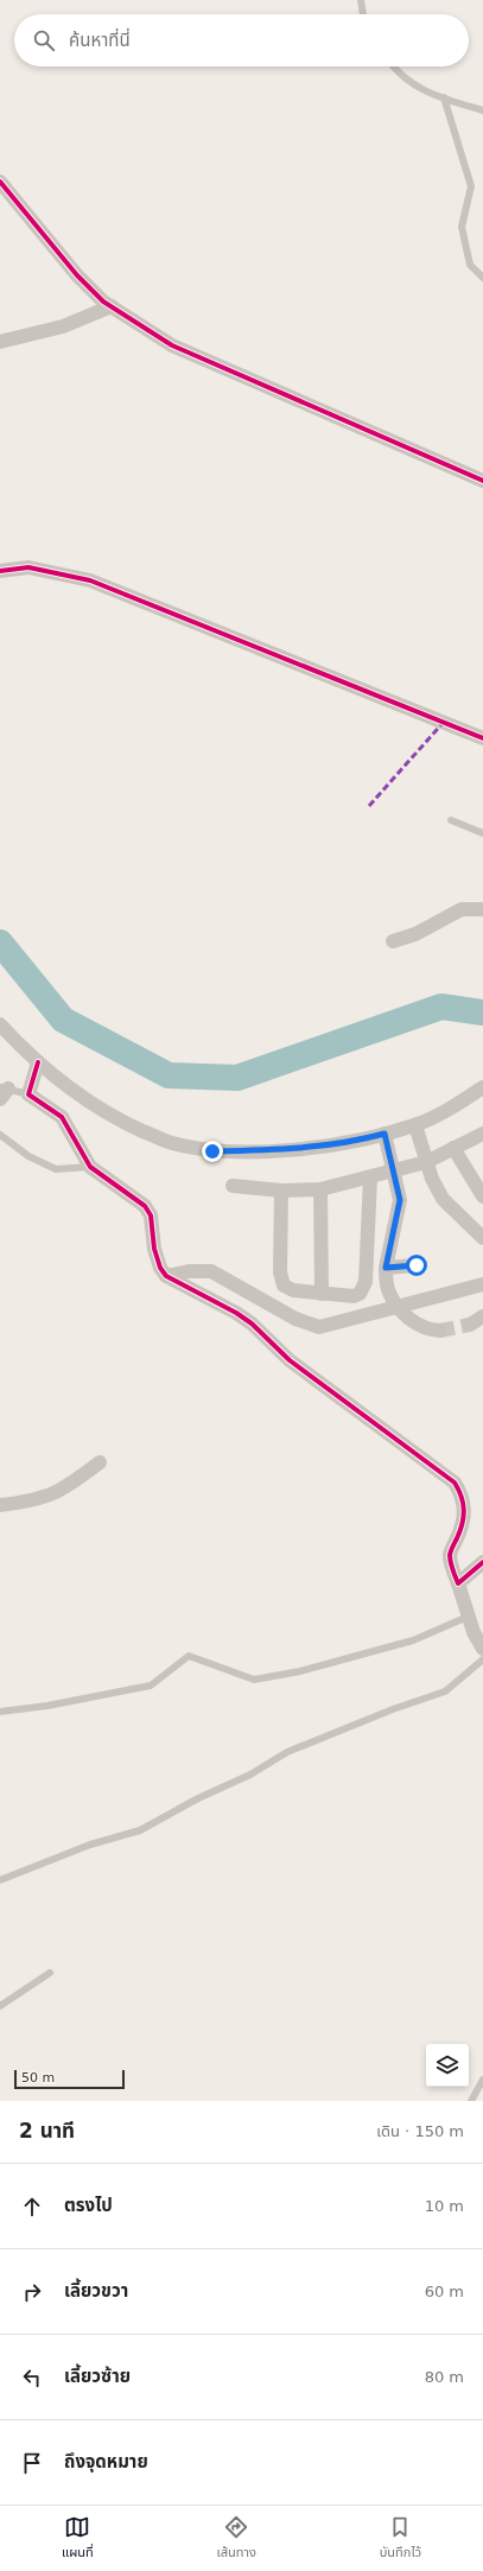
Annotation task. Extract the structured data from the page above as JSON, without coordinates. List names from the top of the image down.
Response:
{
  "scale_bar": "50 m",
  "page": {
    "search": "ค้นหาที่นี่",
    "scale": "50 m",
    "heading": ["2 นาที", "เดิน · 150 m"],
    "list": [
      ["ตรงไป", "10 m"],
      ["เลี้ยวขวา", "60 m"],
      ["เลี้ยวซ้าย", "80 m"],
      "ถึงจุดหมาย"
    ],
    "nav": ["แผนที่", "เส้นทาง", "บันทึกไว้"]
  }
}
